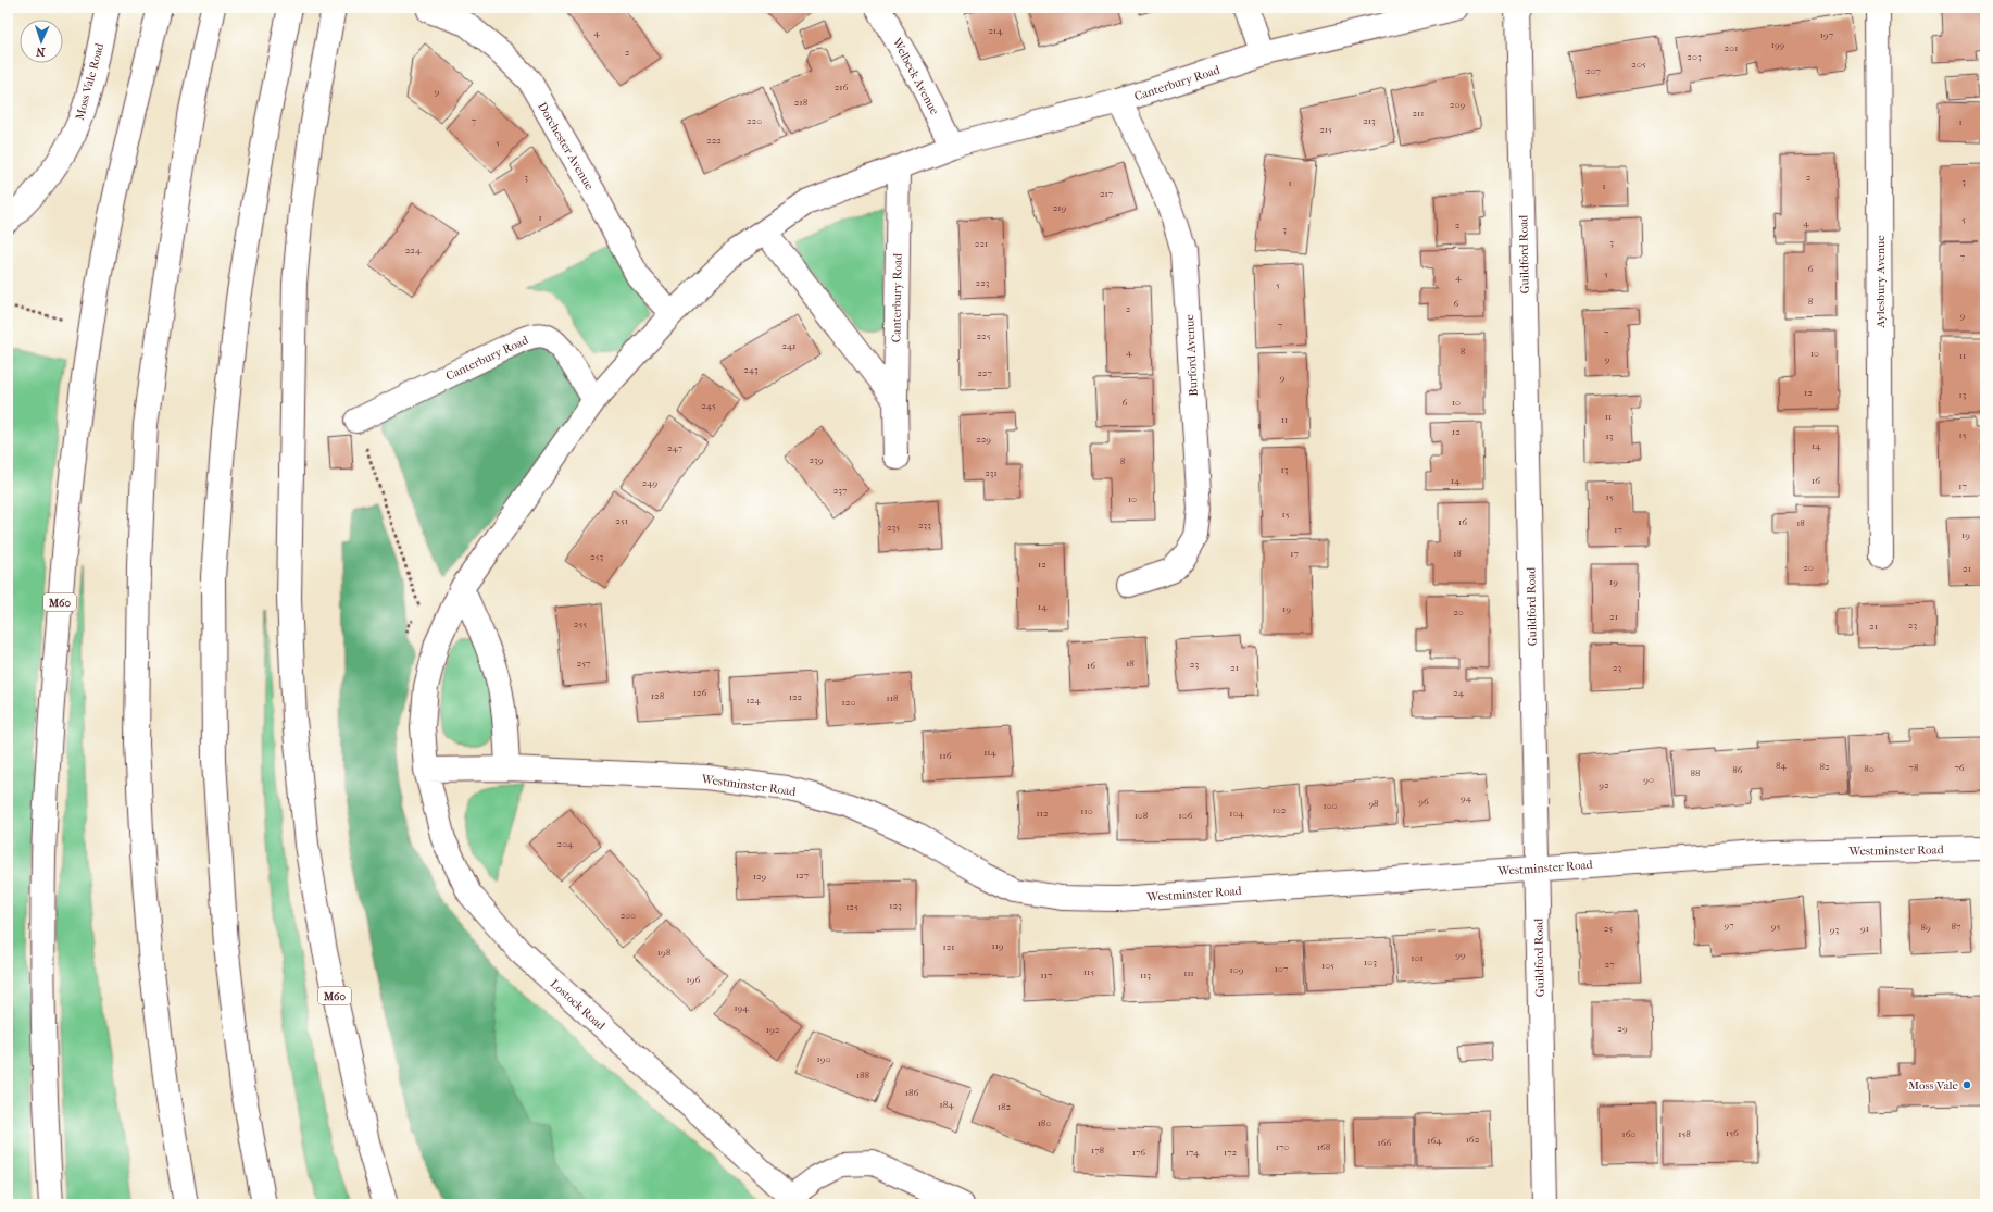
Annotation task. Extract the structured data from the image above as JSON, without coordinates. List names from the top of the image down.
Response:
{
  "streets": {
    "main road": [
      "Welbeck Avenue",
      "Moss Vale Road",
      "Canterbury Road",
      "Dorchester Avenue",
      "Guildford Road",
      "Aylesbury Avenue",
      "Burford Avenue",
      "M60",
      "Westminster Road",
      "Lostock Road"
    ]
  },
  "crossings": [
    ["Welbeck Avenue", "Canterbury Road"],
    ["Canterbury Road", "Dorchester Avenue"],
    ["Canterbury Road", "Burford Avenue"],
    ["Canterbury Road", "Westminster Road"],
    ["Canterbury Road", "Lostock Road"],
    ["Guildford Road", "Westminster Road"],
    ["Westminster Road", "Lostock Road"]
  ],
  "places": ["Moss Vale"],
  "house_numbers": [
    "214",
    "4",
    "197",
    "199",
    "201",
    "2",
    "203",
    "205",
    "207",
    "216",
    "9",
    "218",
    "209",
    "211",
    "7",
    "220",
    "213",
    "1",
    "215",
    "222",
    "5",
    "3",
    "2",
    "3",
    "1",
    "1",
    "217",
    "219",
    "1",
    "5",
    "4",
    "2",
    "3",
    "3",
    "221",
    "224",
    "7",
    "6",
    "5",
    "4",
    "223",
    "5",
    "8",
    "6",
    "2",
    "9",
    "7",
    "7",
    "225",
    "241",
    "8",
    "4",
    "10",
    "11",
    "9",
    "243",
    "227",
    "9",
    "12",
    "13",
    "6",
    "10",
    "245",
    "11",
    "11",
    "12",
    "15",
    "13",
    "229",
    "14",
    "247",
    "239",
    "8",
    "13",
    "231",
    "14",
    "16",
    "249",
    "17",
    "237",
    "15",
    "10",
    "15",
    "251",
    "16",
    "18",
    "233",
    "235",
    "17",
    "19",
    "17",
    "18",
    "253",
    "12",
    "20",
    "21",
    "19",
    "14",
    "19",
    "20",
    "21",
    "255",
    "23",
    "21",
    "257",
    "18",
    "23",
    "16",
    "21",
    "23",
    "126",
    "24",
    "128",
    "122",
    "118",
    "124",
    "120",
    "114",
    "116",
    "84",
    "82",
    "78",
    "76",
    "80",
    "86",
    "88",
    "90",
    "92",
    "94",
    "96",
    "98",
    "100",
    "102",
    "110",
    "112",
    "104",
    "108",
    "106",
    "204",
    "127",
    "129",
    "123",
    "125",
    "200",
    "97",
    "95",
    "87",
    "89",
    "25",
    "91",
    "93",
    "119",
    "121",
    "198",
    "99",
    "101",
    "103",
    "27",
    "105",
    "107",
    "109",
    "115",
    "111",
    "117",
    "113",
    "196",
    "194",
    "29",
    "192",
    "190",
    "188",
    "186",
    "184",
    "182",
    "180",
    "156",
    "160",
    "158",
    "162",
    "164",
    "166",
    "170",
    "168",
    "178",
    "176",
    "174",
    "172"
  ],
  "north": "bottom"
}
